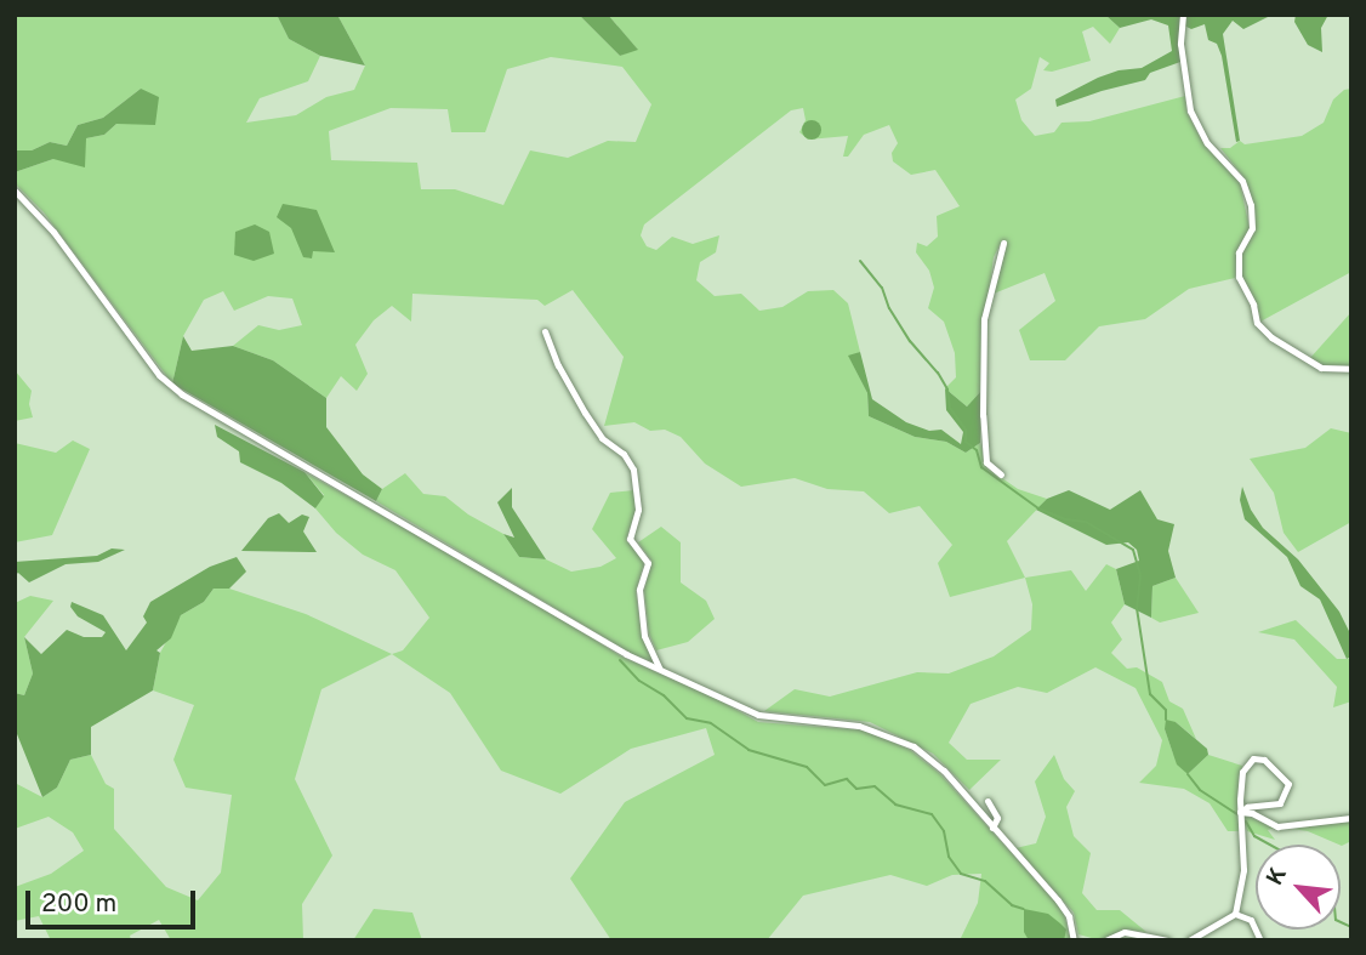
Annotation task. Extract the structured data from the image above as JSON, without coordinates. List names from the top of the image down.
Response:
{
  "scale_bar": "200 m",
  "north": "top left"
}
